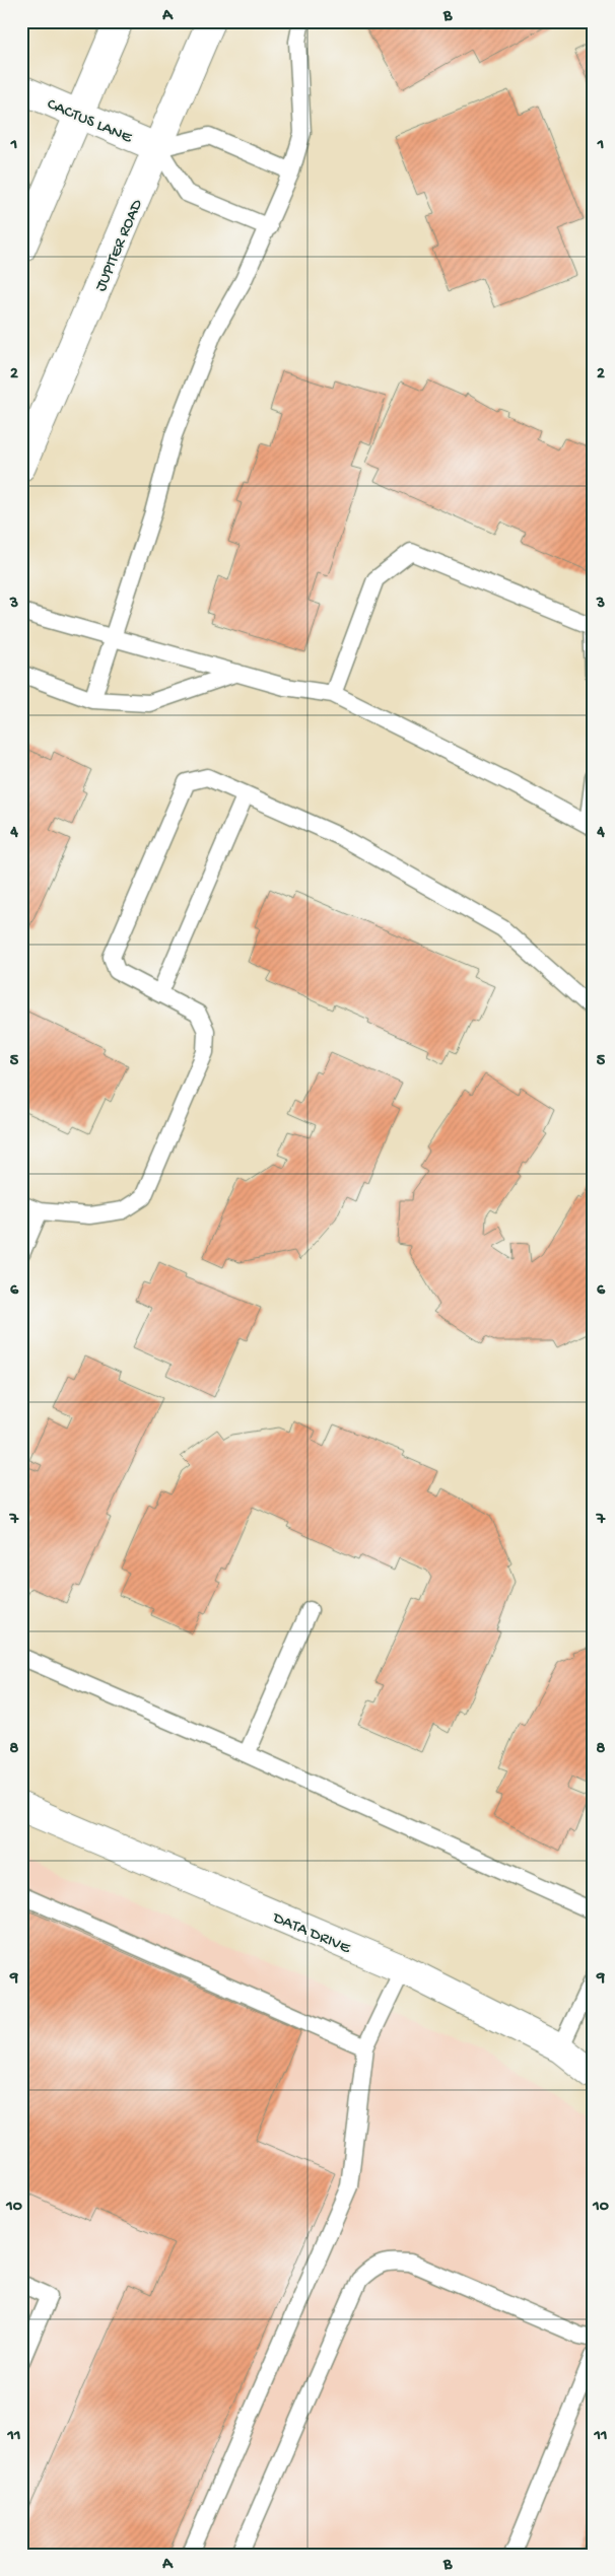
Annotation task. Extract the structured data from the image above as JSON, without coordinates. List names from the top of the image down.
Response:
{
  "streets": {
    "street": ["CACTUS LANE", "JUPITER ROAD", "DATA DRIVE"]
  },
  "crossings": [
    ["CACTUS LANE", "JUPITER ROAD"]
  ],
  "grid": {
    "columns": ["A", "B"],
    "rows": [
      "1",
      "2",
      "3",
      "4",
      "5",
      "6",
      "7",
      "8",
      "9",
      "10",
      "11"
    ]
  }
}
